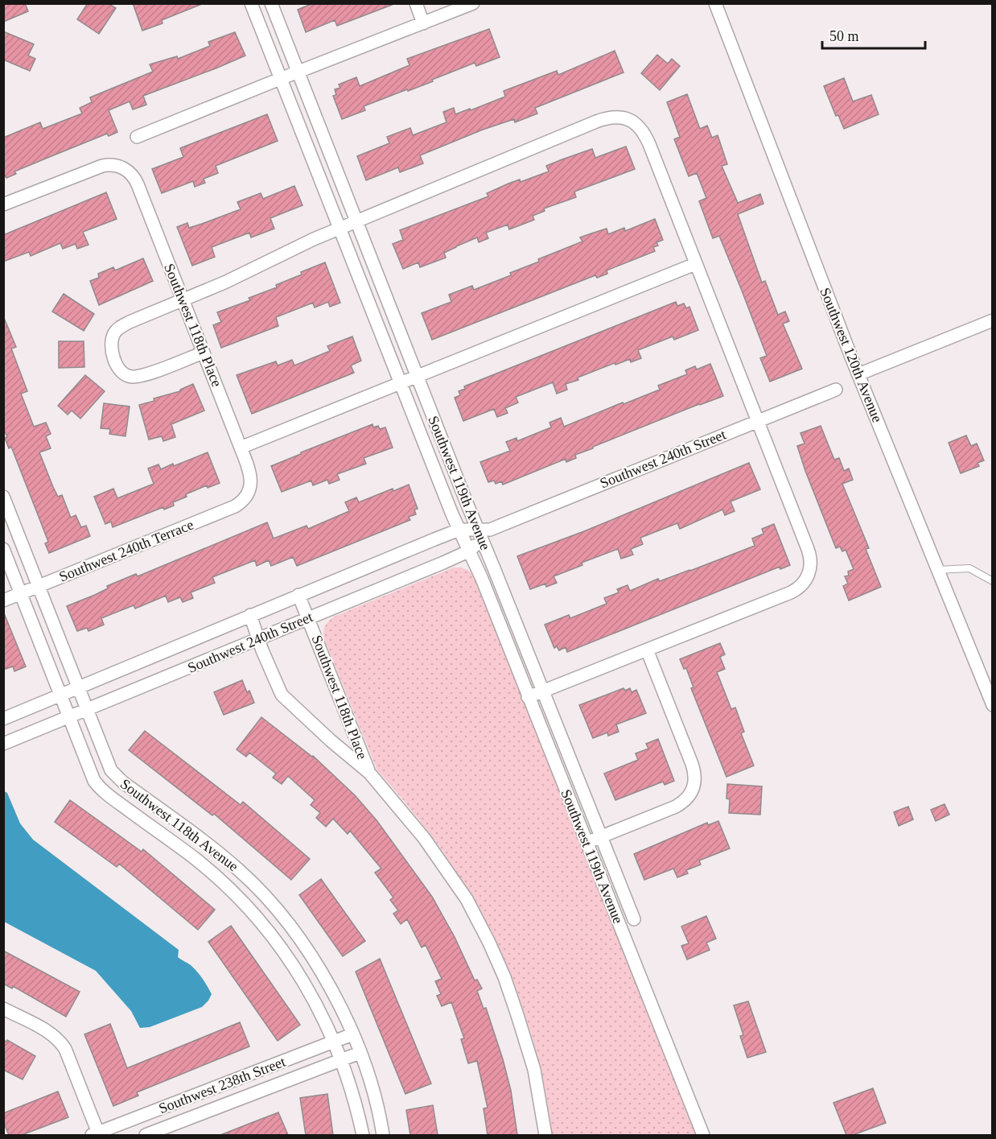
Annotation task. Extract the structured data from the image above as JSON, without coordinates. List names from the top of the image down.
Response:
{
  "streets": {
    "street": [
      "Southwest 118th Place",
      "Southwest 120th Avenue",
      "Southwest 240th Street",
      "Southwest 119th Avenue",
      "Southwest 240th Terrace",
      "Southwest 118th Avenue",
      "Southwest 238th Street"
    ]
  },
  "crossings": [
    ["Southwest 118th Place", "Southwest 240th Street"],
    ["Southwest 118th Place", "Southwest 240th Terrace"],
    ["Southwest 240th Street", "Southwest 119th Avenue"],
    ["Southwest 240th Street", "Southwest 118th Avenue"],
    ["Southwest 240th Terrace", "Southwest 118th Avenue"],
    ["Southwest 118th Avenue", "Southwest 238th Street"]
  ],
  "scale_bar": "50 m"
}
